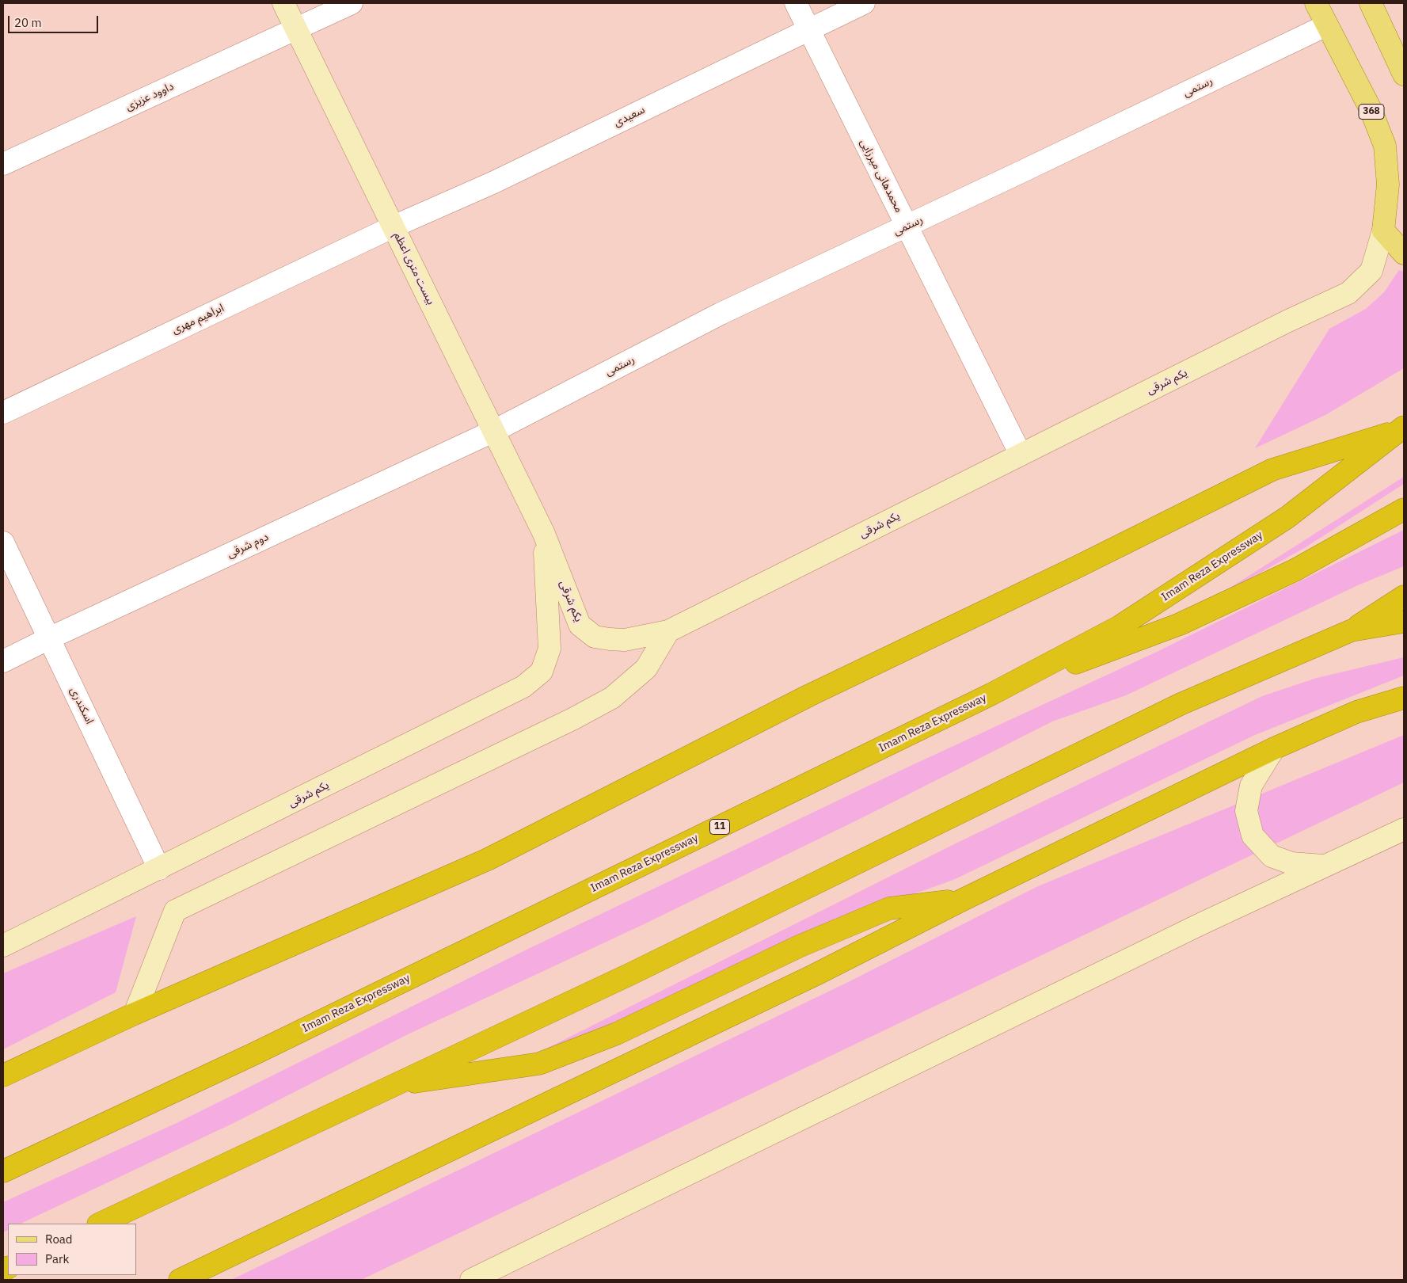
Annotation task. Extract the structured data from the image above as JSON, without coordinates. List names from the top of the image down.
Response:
{
  "streets": {
    "highway": ["Imam Reza Expressway", "11"],
    "main road": ["368", "بیست متری اعظم", "یکم شرقی"],
    "street": [
      "رستمی",
      "داوود عزیزی",
      "سعیدی",
      "محمدهانی میرزایی",
      "ابراهیم مهری",
      "دوم شرقی",
      "اسکندری"
    ]
  },
  "crossings": [
    ["رستمی", "368"],
    ["رستمی", "محمدهانی میرزایی"],
    ["رستمی", "بیست متری اعظم"],
    ["رستمی", "دوم شرقی"],
    ["داوود عزیزی", "بیست متری اعظم"],
    ["368", "یکم شرقی"],
    ["سعیدی", "محمدهانی میرزایی"],
    ["سعیدی", "بیست متری اعظم"],
    ["سعیدی", "ابراهیم مهری"],
    ["محمدهانی میرزایی", "یکم شرقی"],
    ["بیست متری اعظم", "ابراهیم مهری"],
    ["بیست متری اعظم", "یکم شرقی"],
    ["بیست متری اعظم", "دوم شرقی"],
    ["یکم شرقی", "اسکندری"],
    ["دوم شرقی", "اسکندری"]
  ],
  "legend": ["Road", "Park"],
  "scale_bar": "20 m"
}
